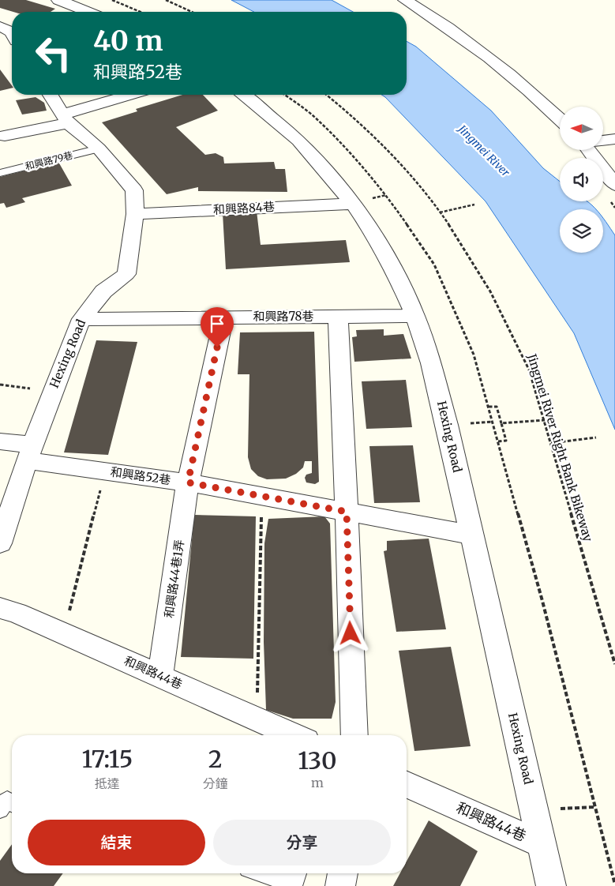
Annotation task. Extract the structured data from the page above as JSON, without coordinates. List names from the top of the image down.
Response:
{
  "streets": {
    "street": [
      "和興路84巷",
      "和興路78巷",
      "Hexing Road",
      "和興路52巷",
      "和興路44巷1弄",
      "和興路44巷"
    ],
    "lane": ["和興路79巷"],
    "path": ["Jingmei River Right Bank Bikeway"]
  },
  "crossings": [
    ["和興路79巷", "Hexing Road"],
    ["和興路84巷", "Hexing Road"],
    ["和興路78巷", "Hexing Road"],
    ["和興路78巷", "和興路44巷1弄"],
    ["Hexing Road", "和興路52巷"],
    ["Hexing Road", "和興路44巷"],
    ["和興路52巷", "和興路44巷1弄"],
    ["和興路44巷1弄", "和興路44巷"]
  ],
  "water": ["Jingmei River"],
  "north": "left",
  "page": {
    "turn": ["40 m", "和興路52巷"],
    "eta": [
      "17:15",
      "抵達",
      "2",
      "分鐘",
      "130",
      "m"
    ],
    "buttons": ["結束", "分享"]
  }
}
